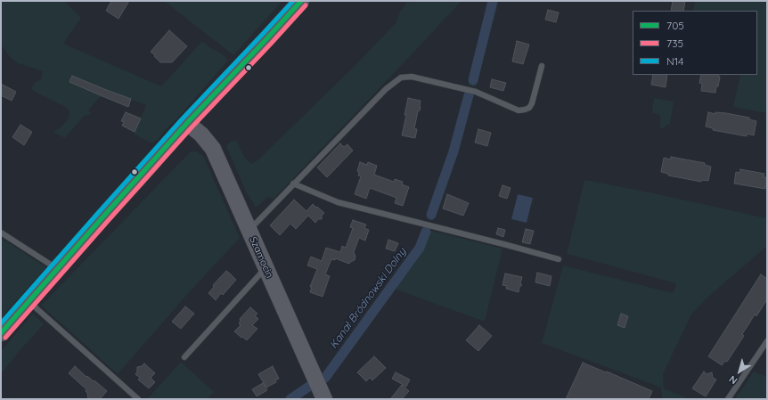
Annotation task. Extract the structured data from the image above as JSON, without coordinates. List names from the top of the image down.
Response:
{
  "streets": {
    "main road": ["Szamocin"]
  },
  "water": ["Kanał Bródnowski Dolny"],
  "lines": ["transit line 705", "transit line N14", "transit line 735"],
  "legend": ["705", "735", "N14"],
  "north": "bottom left"
}
